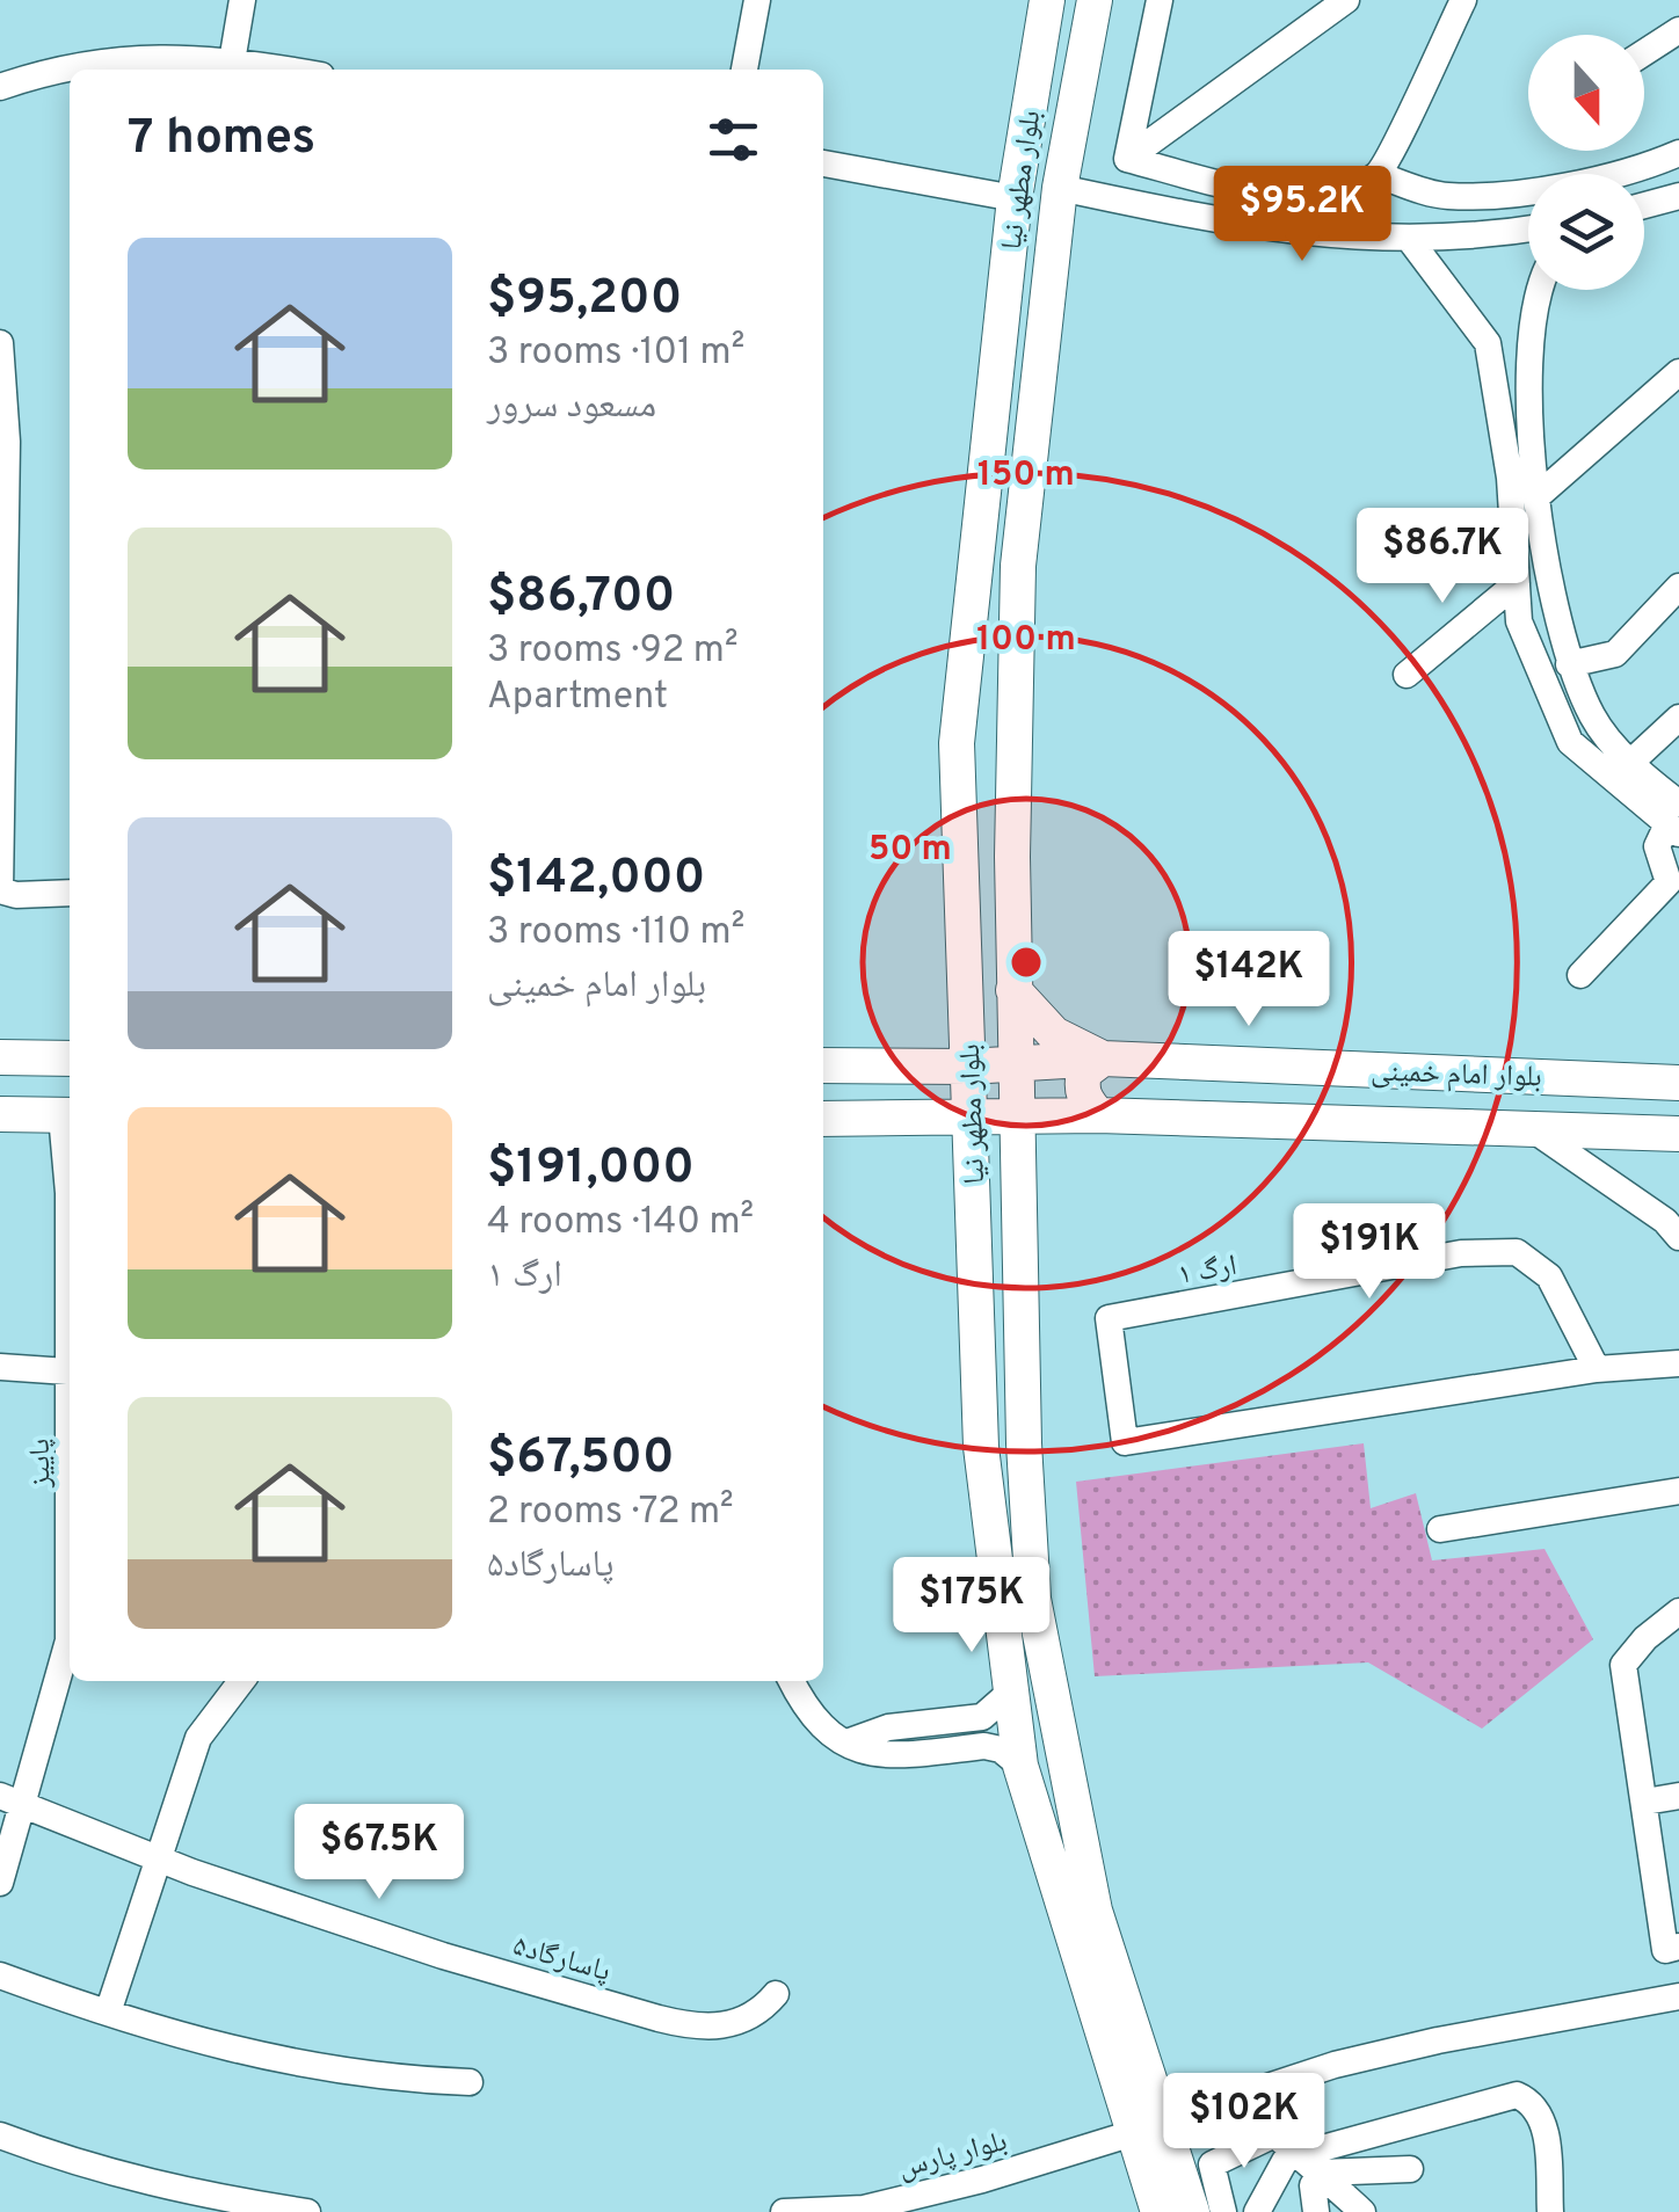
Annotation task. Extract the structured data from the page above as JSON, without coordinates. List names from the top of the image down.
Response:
{
  "streets": {
    "main road": ["بلوار مطهر نیا", "بلوار امام خمینی"],
    "street": [
      "ارگ ۱",
      "پاییز",
      "پاسارگاد۵",
      "بلوار پارس"
    ]
  },
  "crossings": [
    ["بلوار مطهر نیا", "بلوار امام خمینی"],
    ["بلوار مطهر نیا", "بلوار پارس"],
    ["پاییز", "پاسارگاد۵"]
  ],
  "north": "bottom",
  "page": {
    "heading": "7 homes",
    "price": [
      "$95.2K",
      "$86.7K",
      "$142K",
      "$191K",
      "$175K",
      "$67.5K",
      "$102K"
    ],
    "list": [
      {
        "name": "$95,200",
        "note": "3 rooms · 101 m² · مسعود سرور"
      },
      {
        "name": "$86,700",
        "note": "3 rooms · 92 m² · Apartment"
      },
      {
        "name": "$142,000",
        "note": "3 rooms · 110 m² · بلوار امام خمینی"
      },
      {
        "name": "$191,000",
        "note": "4 rooms · 140 m² · ارگ ۱"
      },
      {
        "name": "$67,500",
        "note": "2 rooms · 72 m² · پاسارگاد۵"
      }
    ]
  },
  "rings": ["150 m", "100 m", "50 m"]
}
